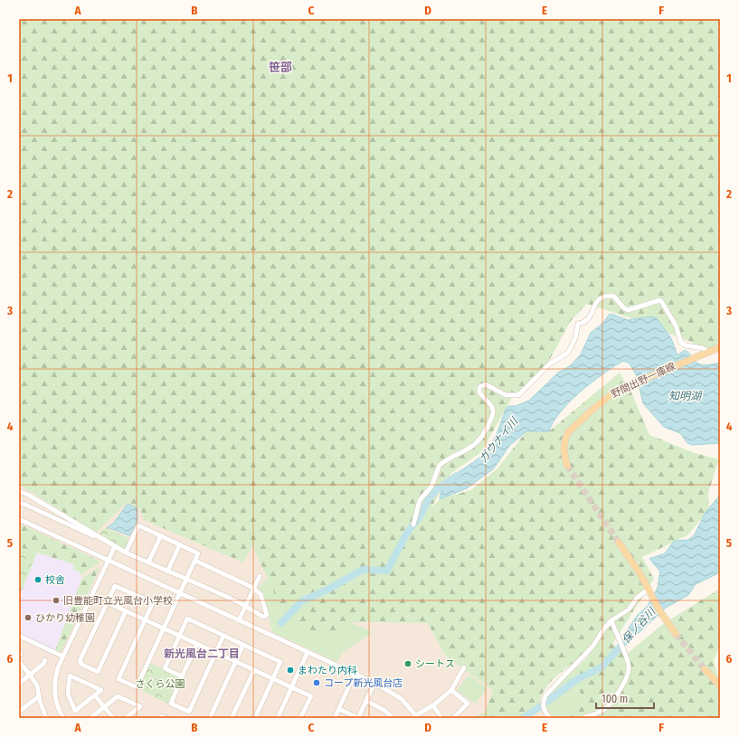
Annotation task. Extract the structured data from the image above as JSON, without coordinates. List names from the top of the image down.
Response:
{
  "streets": {
    "main road": ["野間出野一庫線"]
  },
  "districts": ["笹部", "新光風台二丁目"],
  "water": ["知明湖", "ガウナイ川", "保ノ谷川"],
  "parks": ["さくら公園"],
  "places": [
    "校舎",
    "旧豊能町立光風台小学校",
    "ひかり幼稚園",
    "シートス",
    "まわたり内科",
    "コープ新光風台店"
  ],
  "scale_bar": "100 m",
  "grid": {
    "columns": [
      "A",
      "B",
      "C",
      "D",
      "E",
      "F"
    ],
    "rows": [
      "1",
      "2",
      "3",
      "4",
      "5",
      "6"
    ]
  }
}
